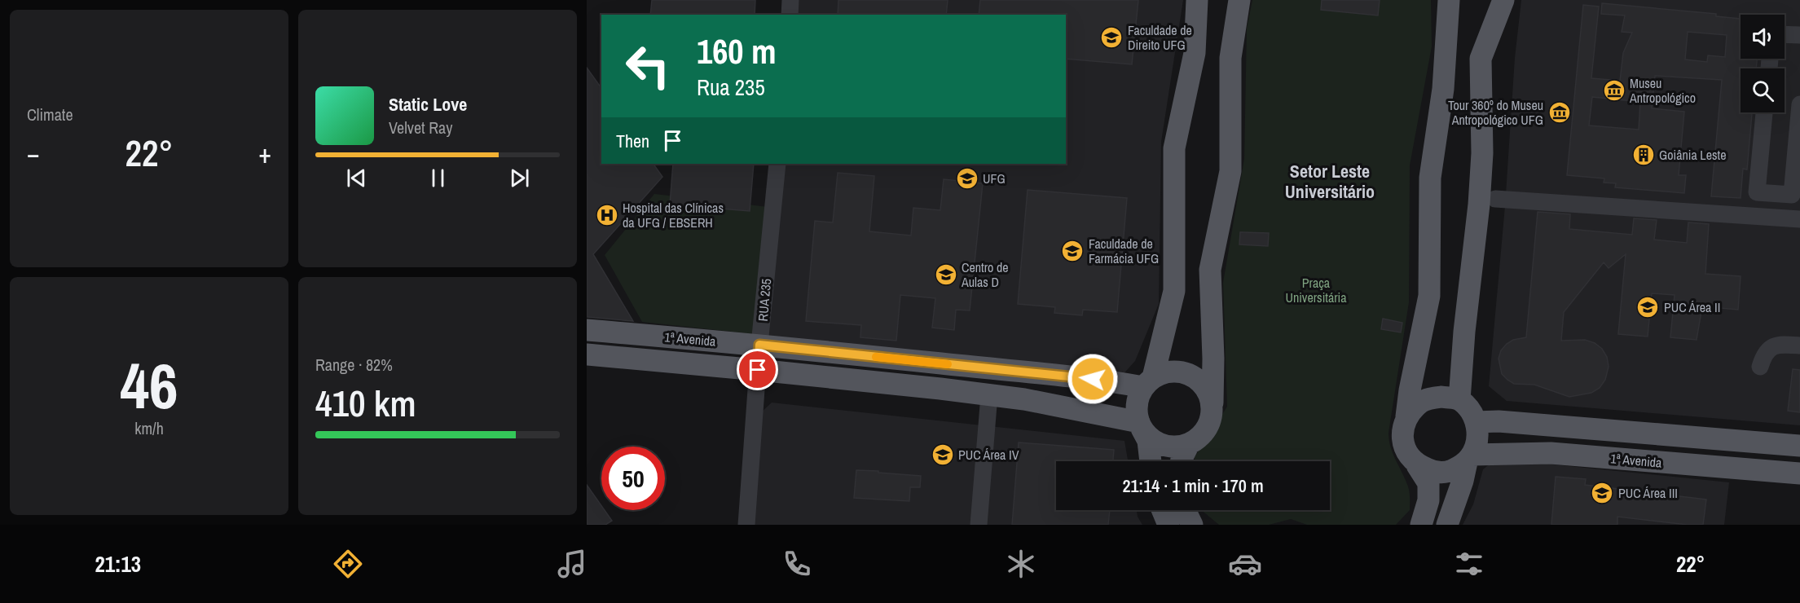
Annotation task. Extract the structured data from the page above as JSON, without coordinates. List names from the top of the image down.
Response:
{
  "streets": {
    "main road": ["1ª Avenida"],
    "street": ["RUA 235"]
  },
  "crossings": [
    ["RUA 235", "1ª Avenida"]
  ],
  "districts": ["Setor Leste Universitário"],
  "parks": ["Praça Universitária"],
  "places": {
    "school or university": [
      "Faculdade de Direito UFG",
      "UFG",
      "Faculdade de Farmácia UFG",
      "Centro de Aulas D",
      "PUC Área II",
      "PUC Área IV",
      "PUC Área III"
    ],
    "museum": ["Museu Antropológico", "Tour 360º do Museu Antropológico UFG"],
    "building": ["Goiânia Leste"],
    "hospital": ["Hospital das Clínicas da UFG / EBSERH"]
  },
  "page": {
    "tile": [
      "Climate",
      ["46", "km/h"],
      ["Range · 82%", "410 km"]
    ],
    "turn": ["160 m", "Rua 235"],
    "song": ["Static Love", "Velvet Ray"],
    "then": "Then",
    "heat": ["−", "22°", "+"],
    "limit": "50",
    "trip": "21:14 · 1 min · 170 m",
    "tabs": ["21:13", "22°"]
  }
}
